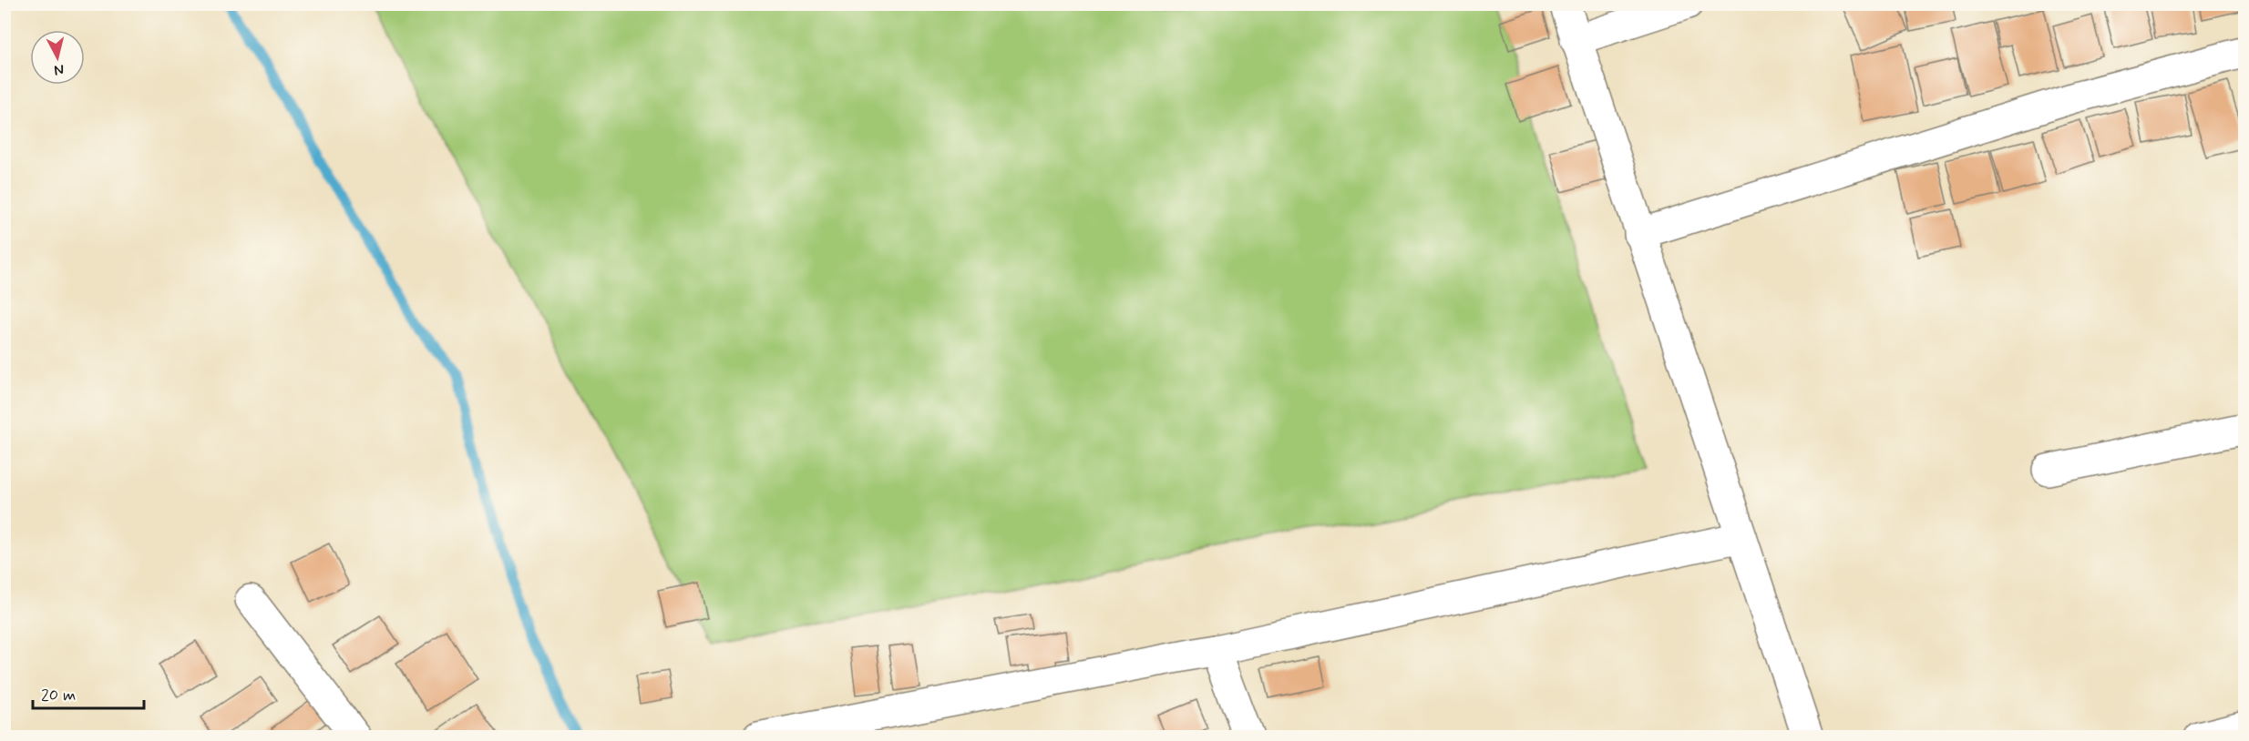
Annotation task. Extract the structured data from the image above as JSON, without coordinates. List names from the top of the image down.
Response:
{
  "scale_bar": "20 m",
  "north": "bottom"
}
